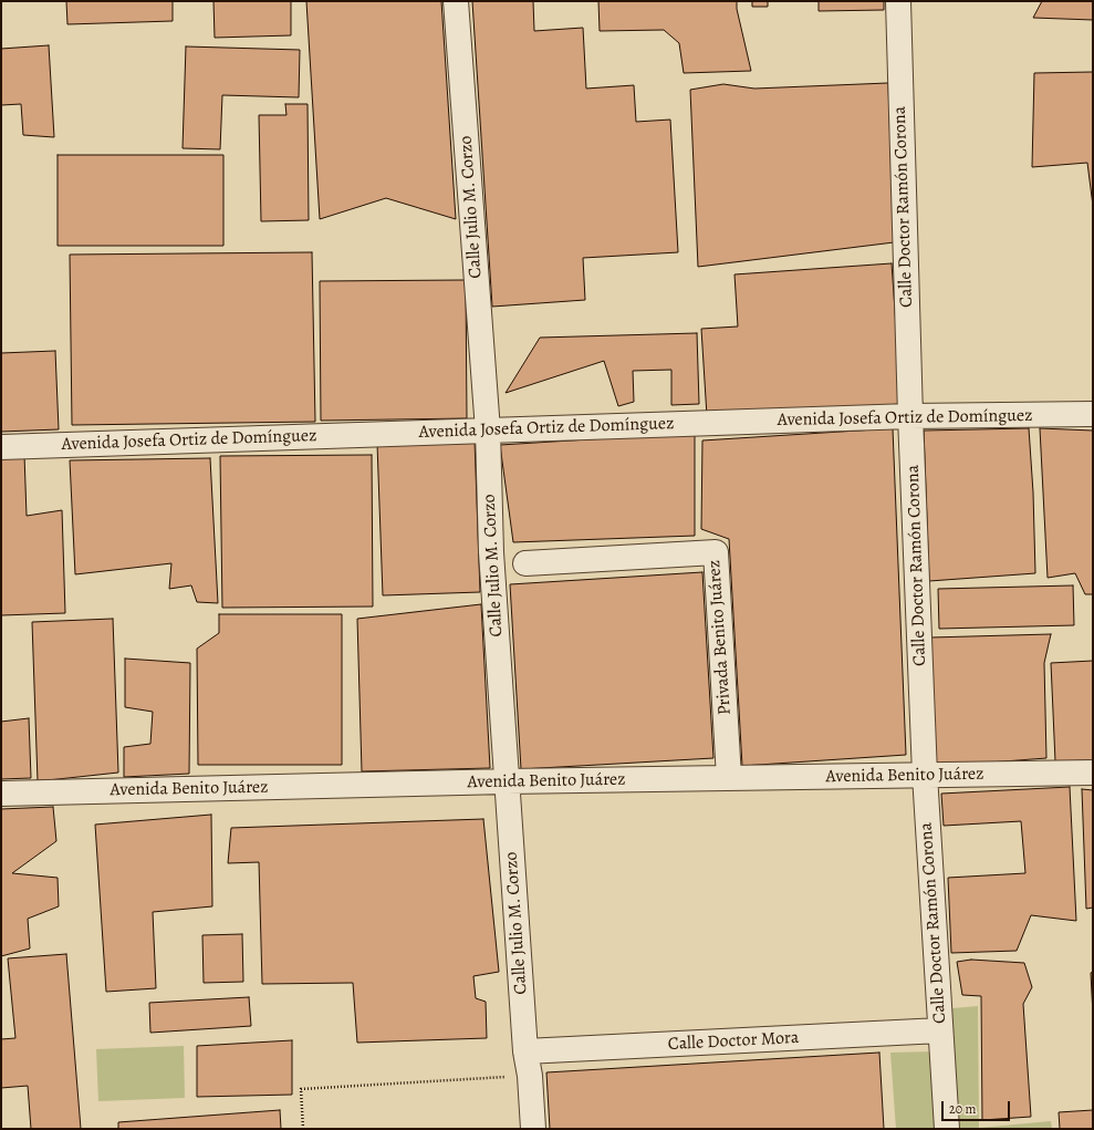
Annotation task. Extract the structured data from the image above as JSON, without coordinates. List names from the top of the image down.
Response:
{
  "streets": {
    "street": [
      "Calle Julio M. Corzo",
      "Calle Doctor Ramón Corona",
      "Avenida Josefa Ortiz de Domínguez",
      "Privada Benito Juárez",
      "Avenida Benito Juárez",
      "Calle Doctor Mora"
    ]
  },
  "crossings": [
    ["Calle Julio M. Corzo", "Avenida Josefa Ortiz de Domínguez"],
    ["Calle Julio M. Corzo", "Avenida Benito Juárez"],
    ["Calle Julio M. Corzo", "Calle Doctor Mora"],
    ["Calle Doctor Ramón Corona", "Avenida Josefa Ortiz de Domínguez"],
    ["Calle Doctor Ramón Corona", "Avenida Benito Juárez"],
    ["Calle Doctor Ramón Corona", "Calle Doctor Mora"],
    ["Privada Benito Juárez", "Avenida Benito Juárez"]
  ],
  "scale_bar": "20 m"
}
